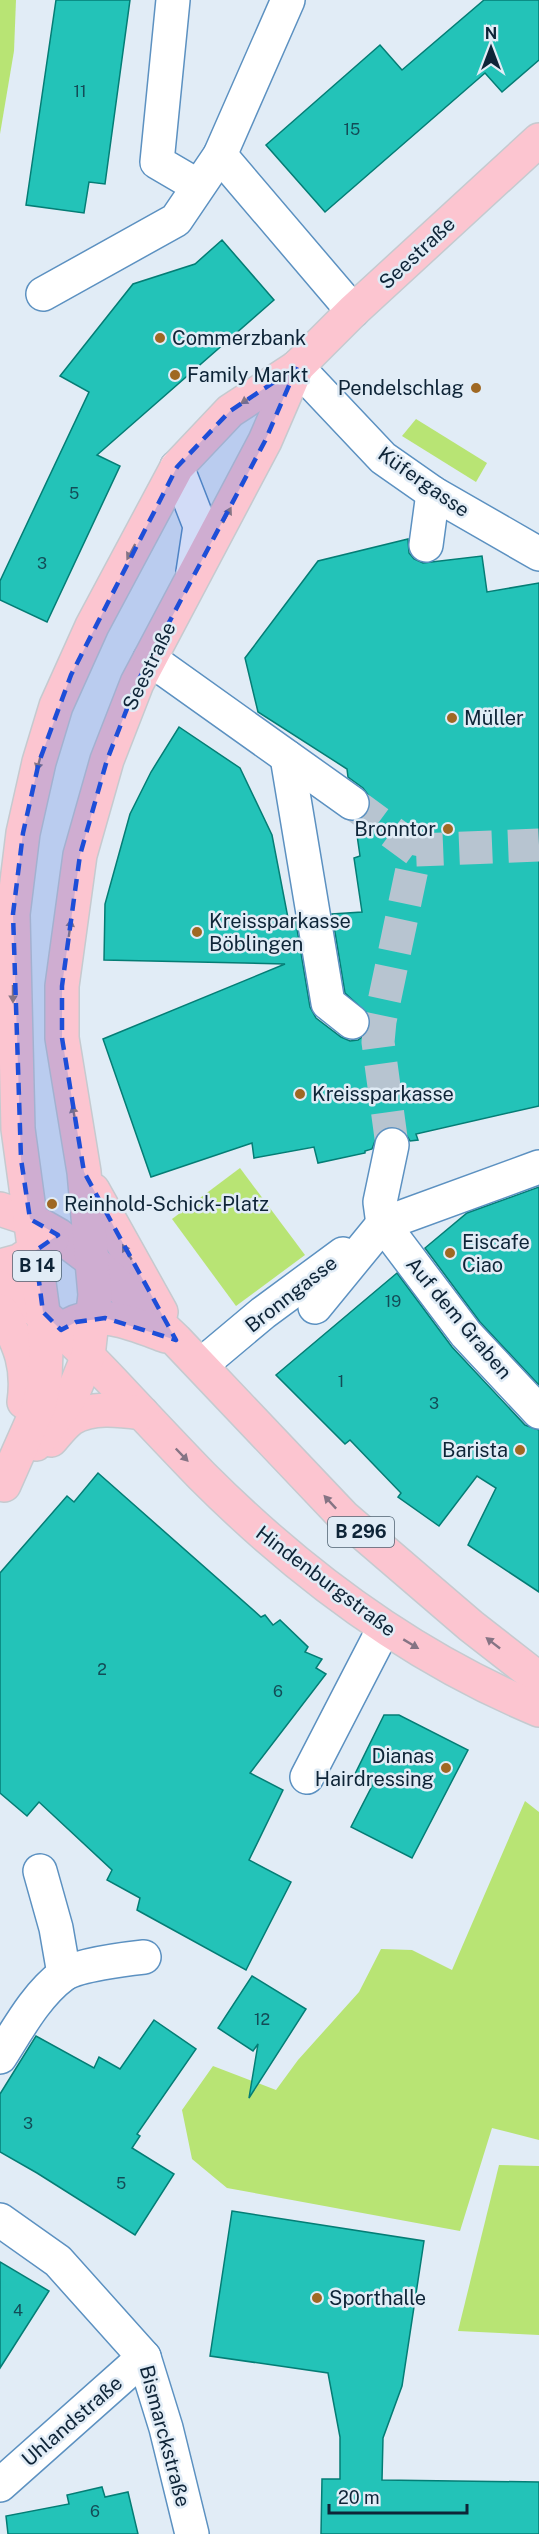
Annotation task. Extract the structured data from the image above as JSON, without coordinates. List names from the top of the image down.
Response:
{
  "streets": {
    "main road": [
      "Seestraße",
      "B 14",
      "B 296",
      "Hindenburgstraße"
    ],
    "street": [
      "Küfergasse",
      "Bronngasse",
      "Auf dem Graben",
      "Uhlandstraße",
      "Bismarckstraße"
    ]
  },
  "crossings": [
    ["Seestraße", "Küfergasse"],
    ["Seestraße", "B 14"],
    ["B 14", "B 296"],
    ["Bronngasse", "Auf dem Graben"],
    ["Bronngasse", "B 296"],
    ["Uhlandstraße", "Bismarckstraße"]
  ],
  "places": [
    "Commerzbank",
    "Family Markt",
    "Pendelschlag",
    "Müller",
    "Bronntor",
    "Kreissparkasse Böblingen",
    "Kreissparkasse",
    "Reinhold-Schick-Platz",
    "Eiscafe Ciao",
    "Barista",
    "Dianas Hairdressing",
    "Sporthalle"
  ],
  "house_numbers": [
    "11",
    "15",
    "5",
    "3",
    "19",
    "1",
    "3",
    "2",
    "6",
    "12",
    "3",
    "5",
    "4",
    "6"
  ],
  "scale_bar": "20 m",
  "north": "top"
}
